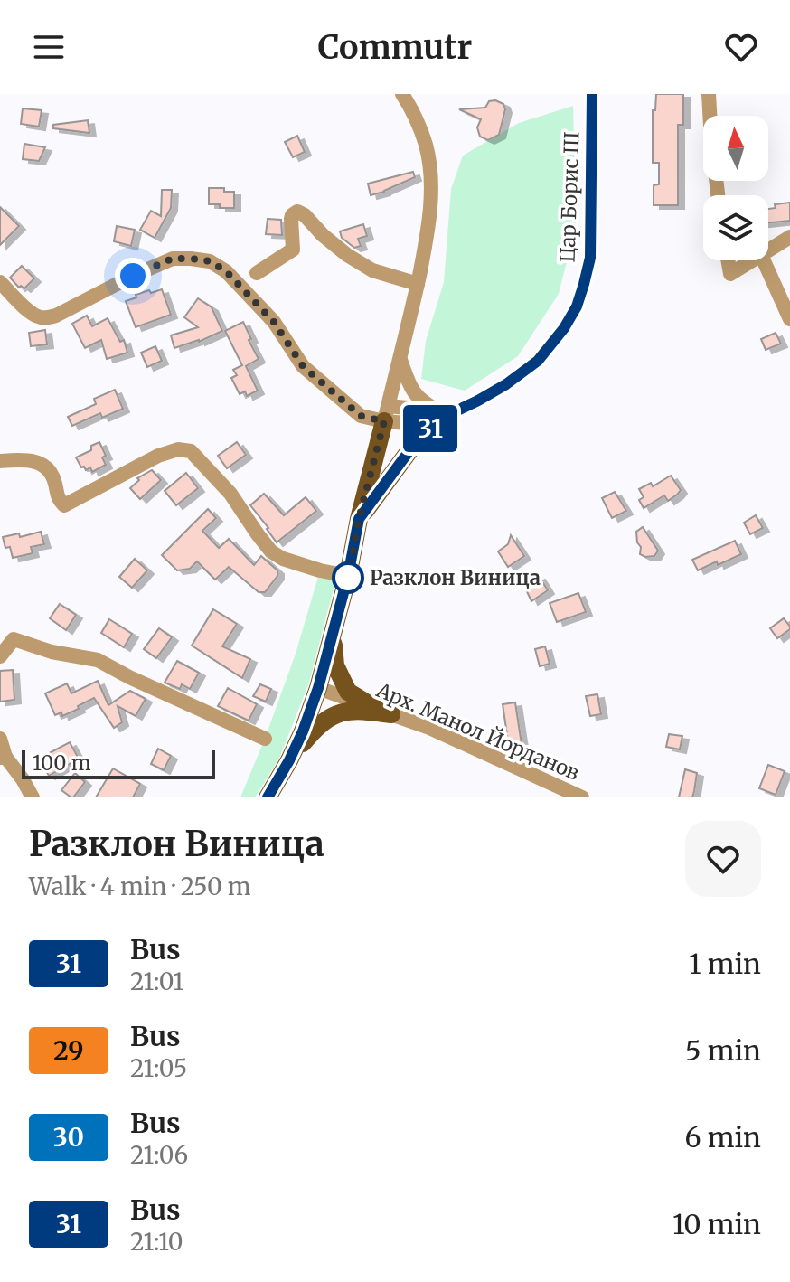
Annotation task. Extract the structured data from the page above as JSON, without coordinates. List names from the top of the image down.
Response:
{
  "streets": {
    "street": ["Цар Борис III", "Арх. Манол Йорданов"]
  },
  "places": ["Разклон Виница"],
  "lines": ["bus line 31"],
  "scale_bar": "100 m",
  "north": "top",
  "page": {
    "header": "Commutr",
    "on_map": "31",
    "scale": "100 m",
    "heading": ["Разклон Виница", "Walk · 4 min · 250 m"],
    "list": [
      {
        "mark": "31",
        "name": "Bus",
        "note": "21:01",
        "value": "1 min"
      },
      {
        "mark": "29",
        "name": "Bus",
        "note": "21:05",
        "value": "5 min"
      },
      {
        "mark": "30",
        "name": "Bus",
        "note": "21:06",
        "value": "6 min"
      },
      {
        "mark": "31",
        "name": "Bus",
        "note": "21:10",
        "value": "10 min"
      }
    ]
  }
}
